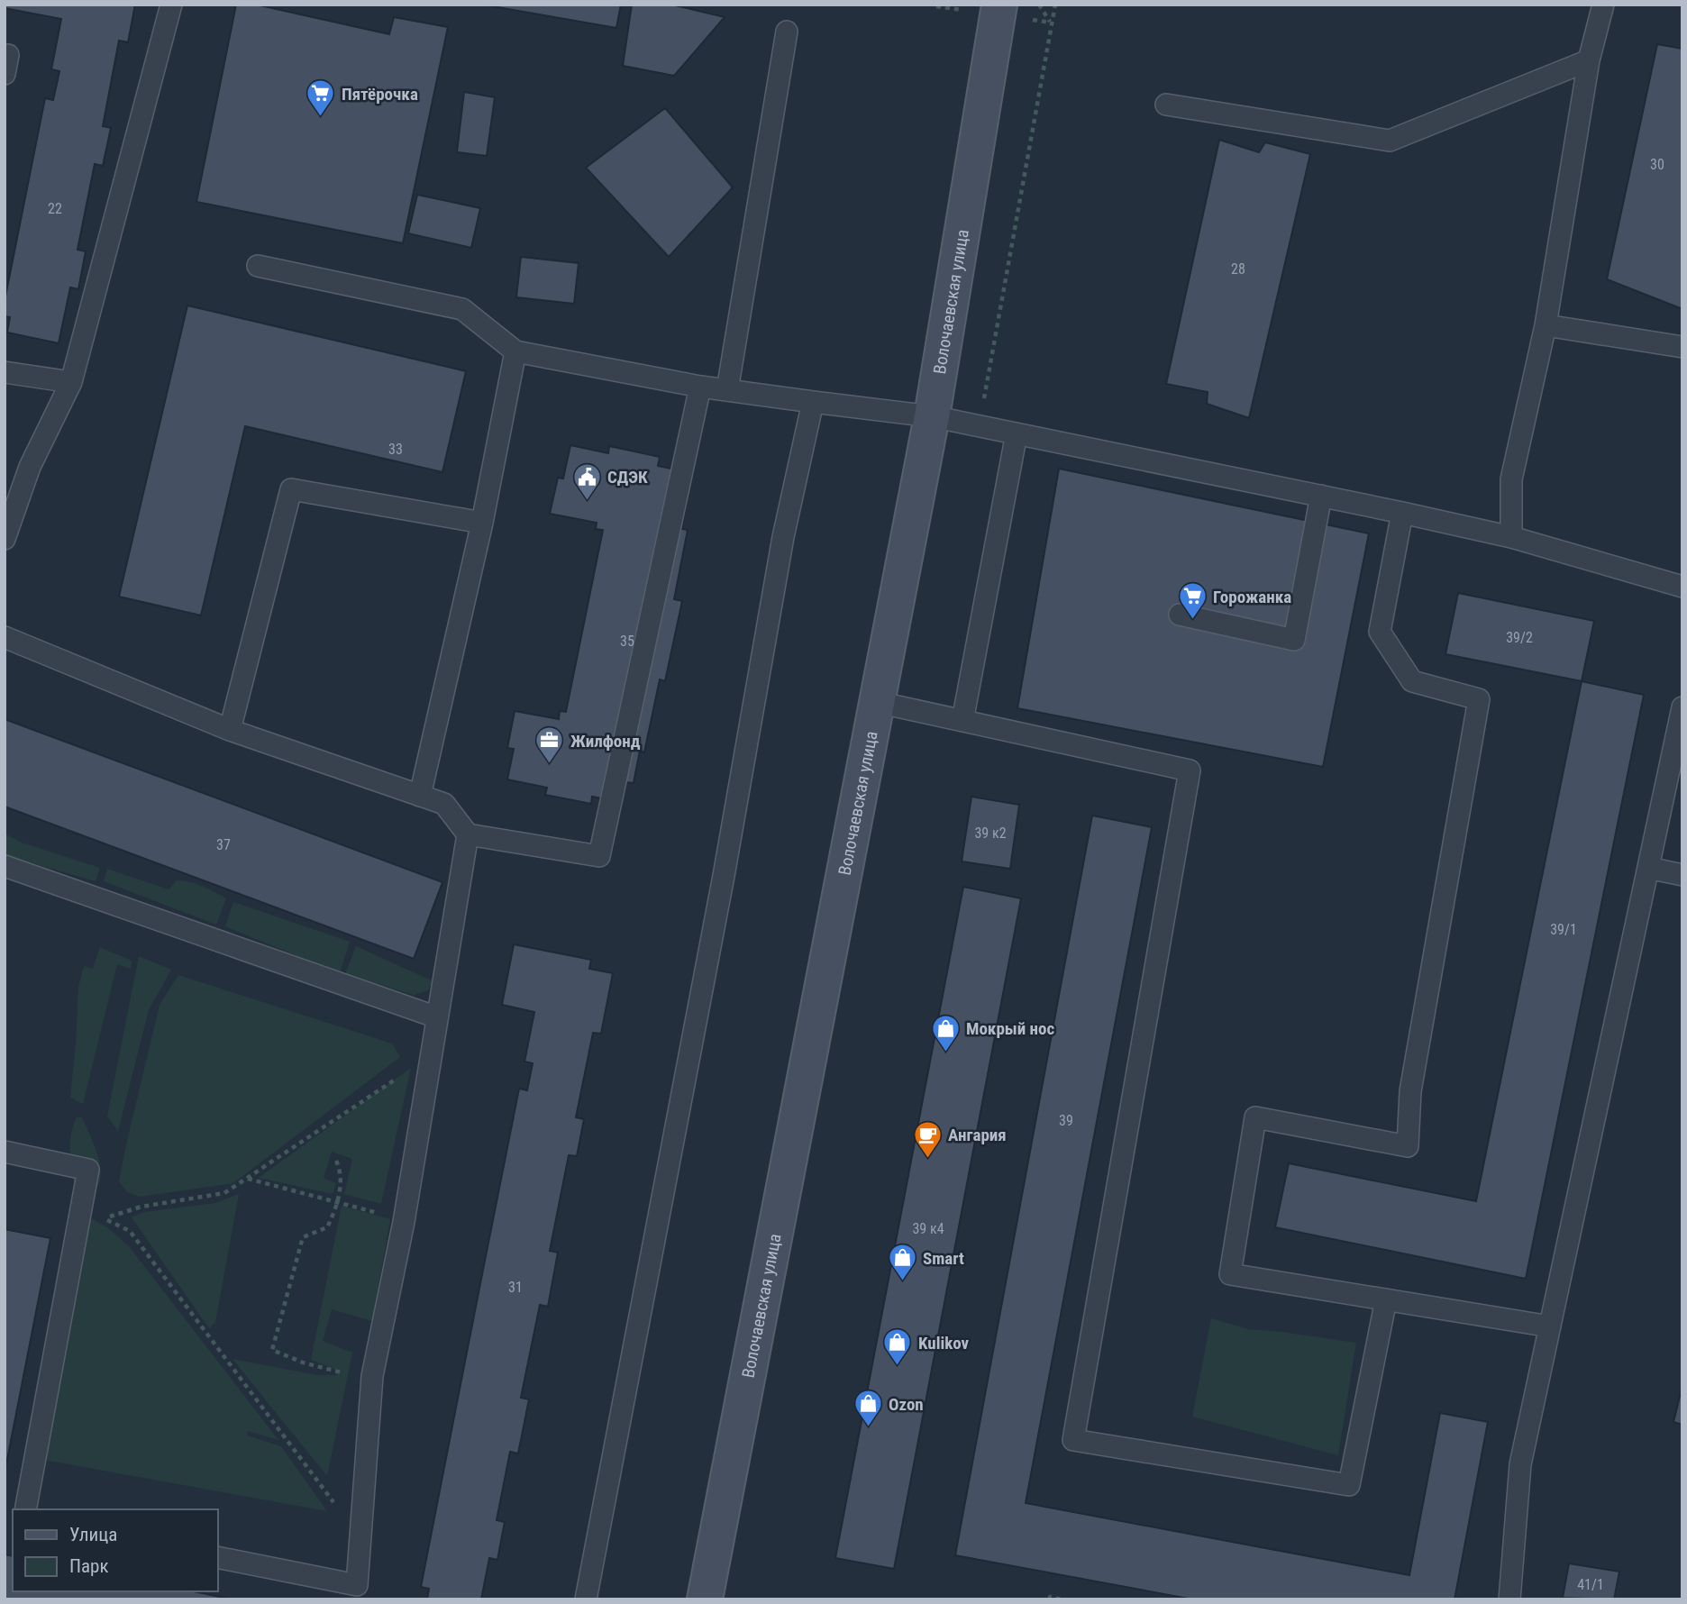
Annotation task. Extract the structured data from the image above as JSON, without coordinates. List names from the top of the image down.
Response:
{
  "streets": {
    "street": ["Волочаевская улица"]
  },
  "places": {
    "supermarket": ["Пятёрочка", "Горожанка"],
    "public building": ["СДЭК"],
    "office": ["Жилфонд"],
    "shop": [
      "Мокрый нос",
      "Smart",
      "Kulikov",
      "Ozon"
    ],
    "cafe": ["Ангария"]
  },
  "house_numbers": [
    "30",
    "22",
    "28",
    "33",
    "39/2",
    "35",
    "39 к2",
    "37",
    "39/1",
    "39",
    "39 к4",
    "31",
    "41/1"
  ],
  "legend": ["Улица", "Парк"]
}
